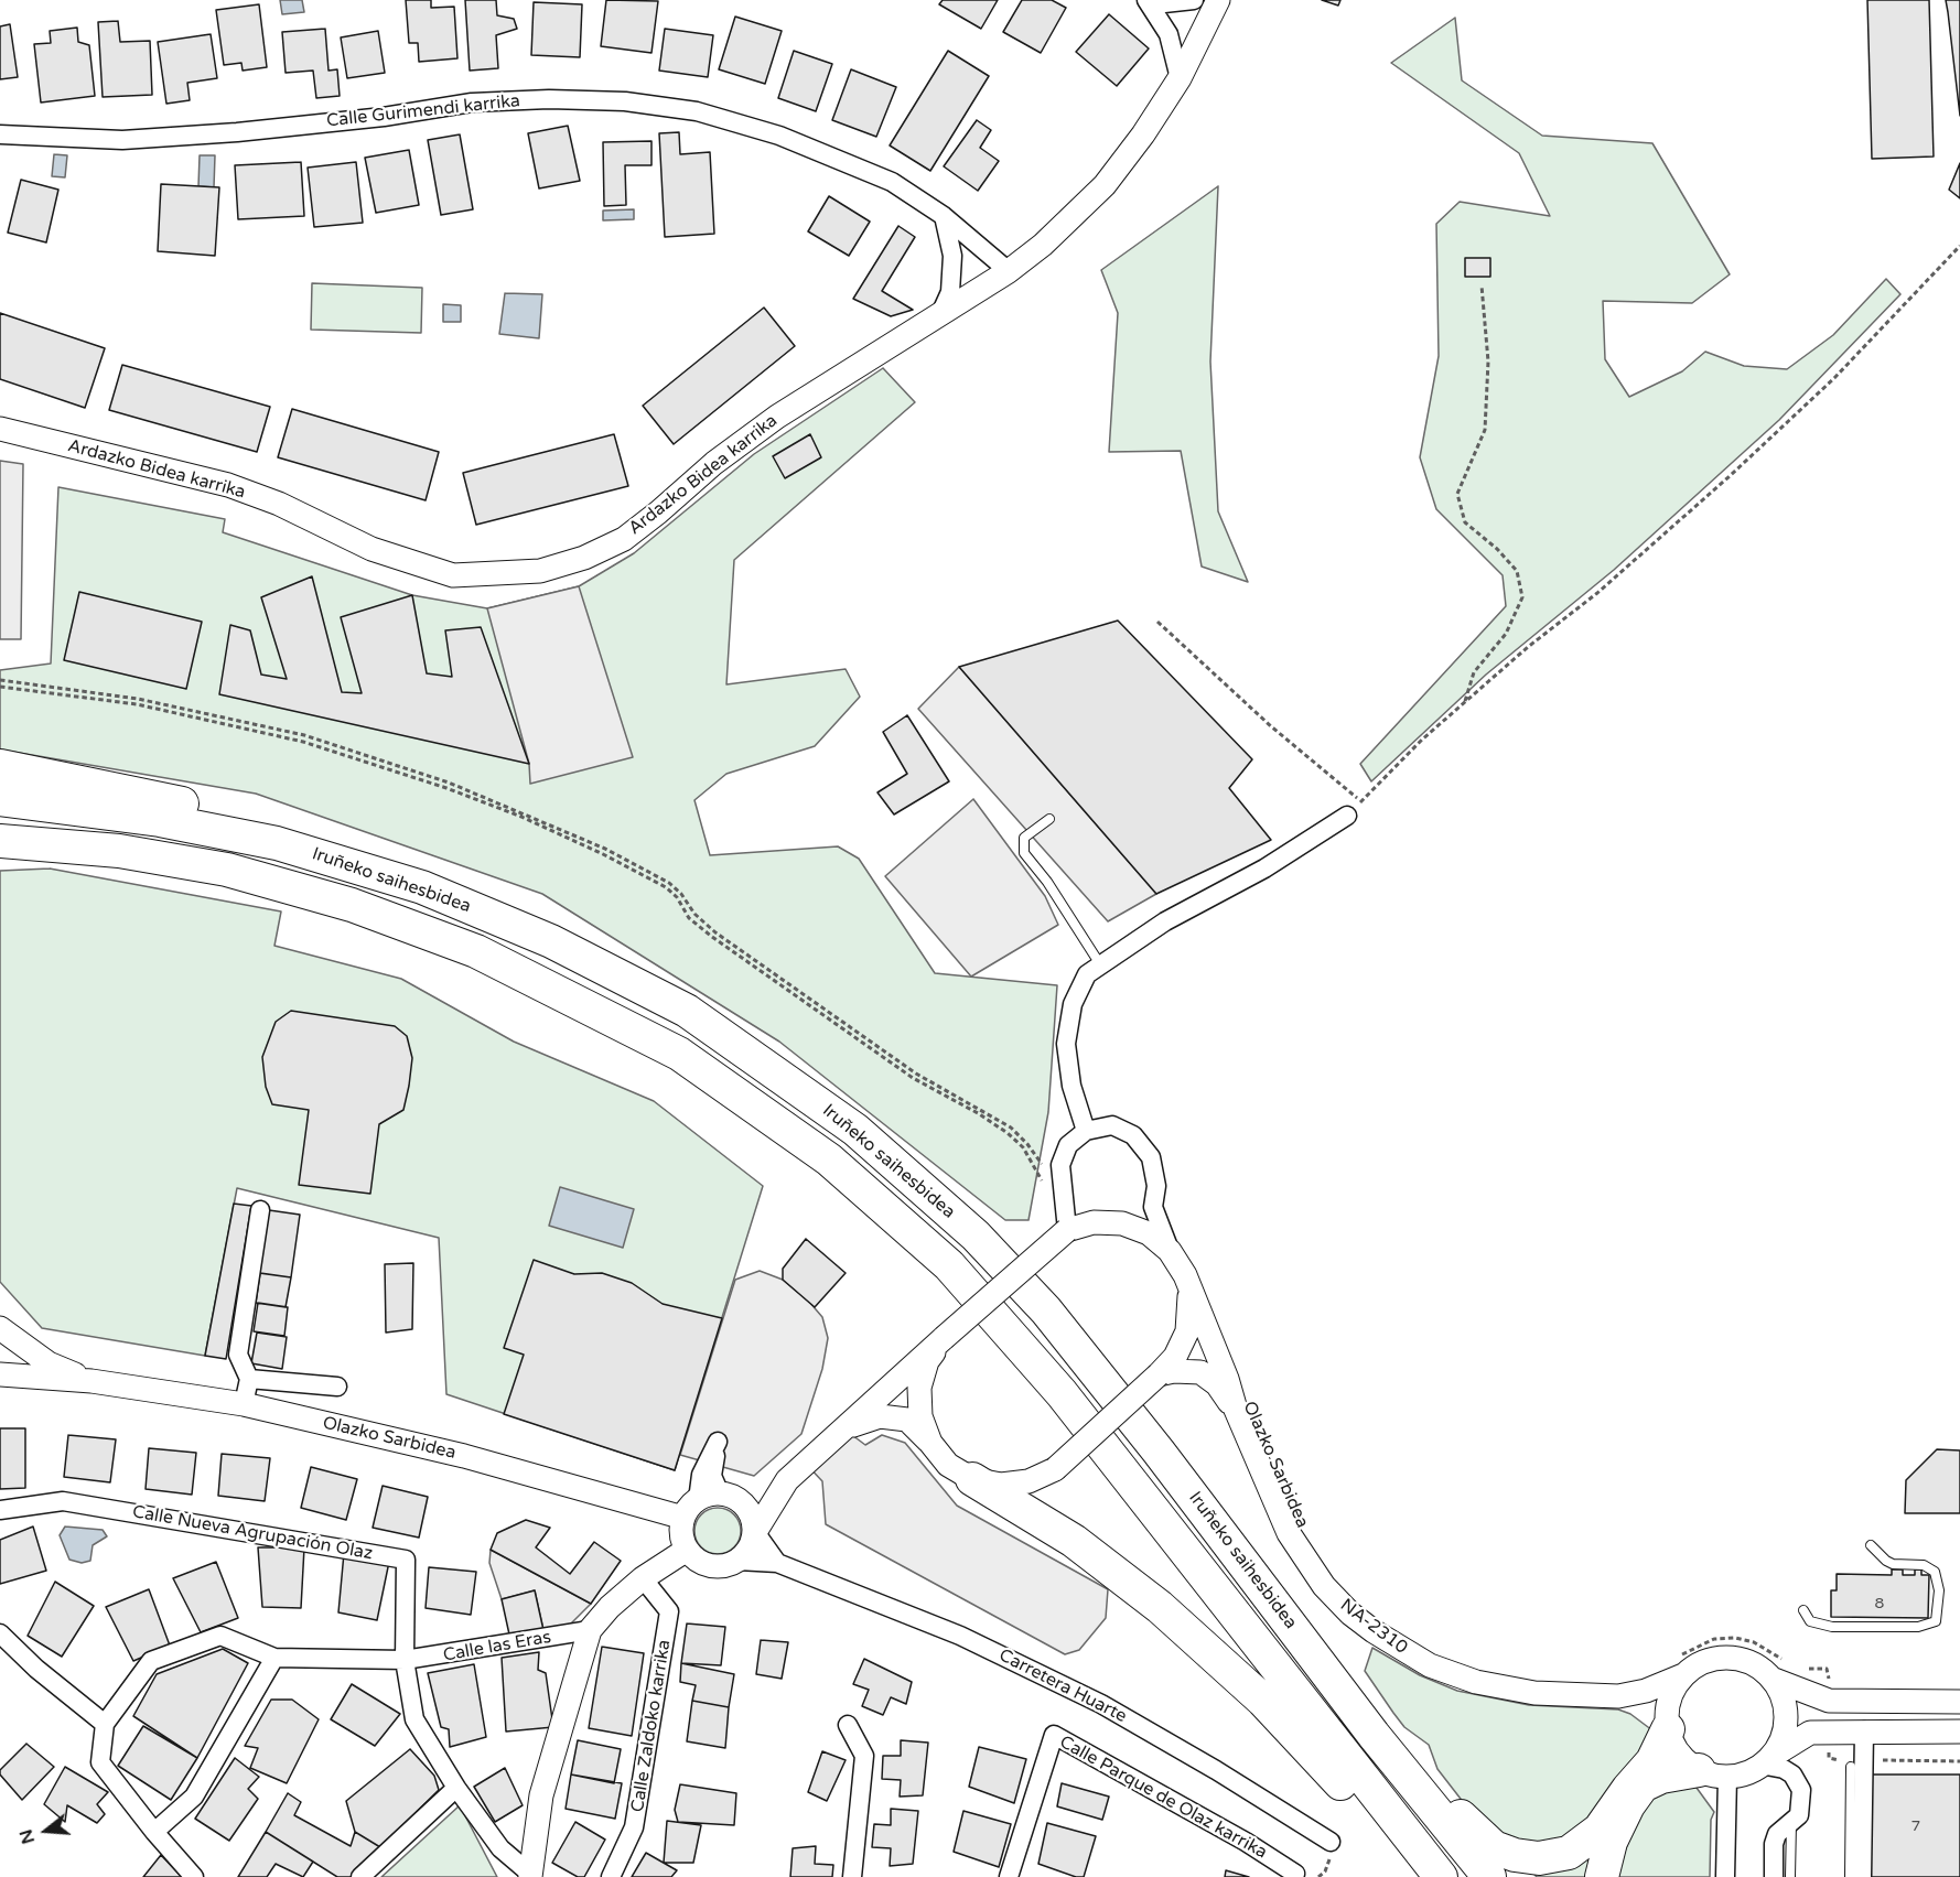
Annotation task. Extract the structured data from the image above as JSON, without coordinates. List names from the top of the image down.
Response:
{
  "streets": {
    "highway": ["Iruñeko saihesbidea"],
    "street": [
      "Calle Gurimendi karrika",
      "Ardazko Bidea karrika",
      "Olazko Sarbidea",
      "Calle Nueva Agrupación Olaz",
      "NA-2310",
      "Calle las Eras",
      "Carretera Huarte",
      "Calle Zaldoko karrika",
      "Calle Parque de Olaz karrika"
    ]
  },
  "crossings": [
    ["Calle Gurimendi karrika", "Ardazko Bidea karrika"],
    ["Olazko Sarbidea", "Carretera Huarte"],
    ["Calle Nueva Agrupación Olaz", "Calle las Eras"]
  ],
  "house_numbers": ["8", "7"],
  "north": "left"
}
